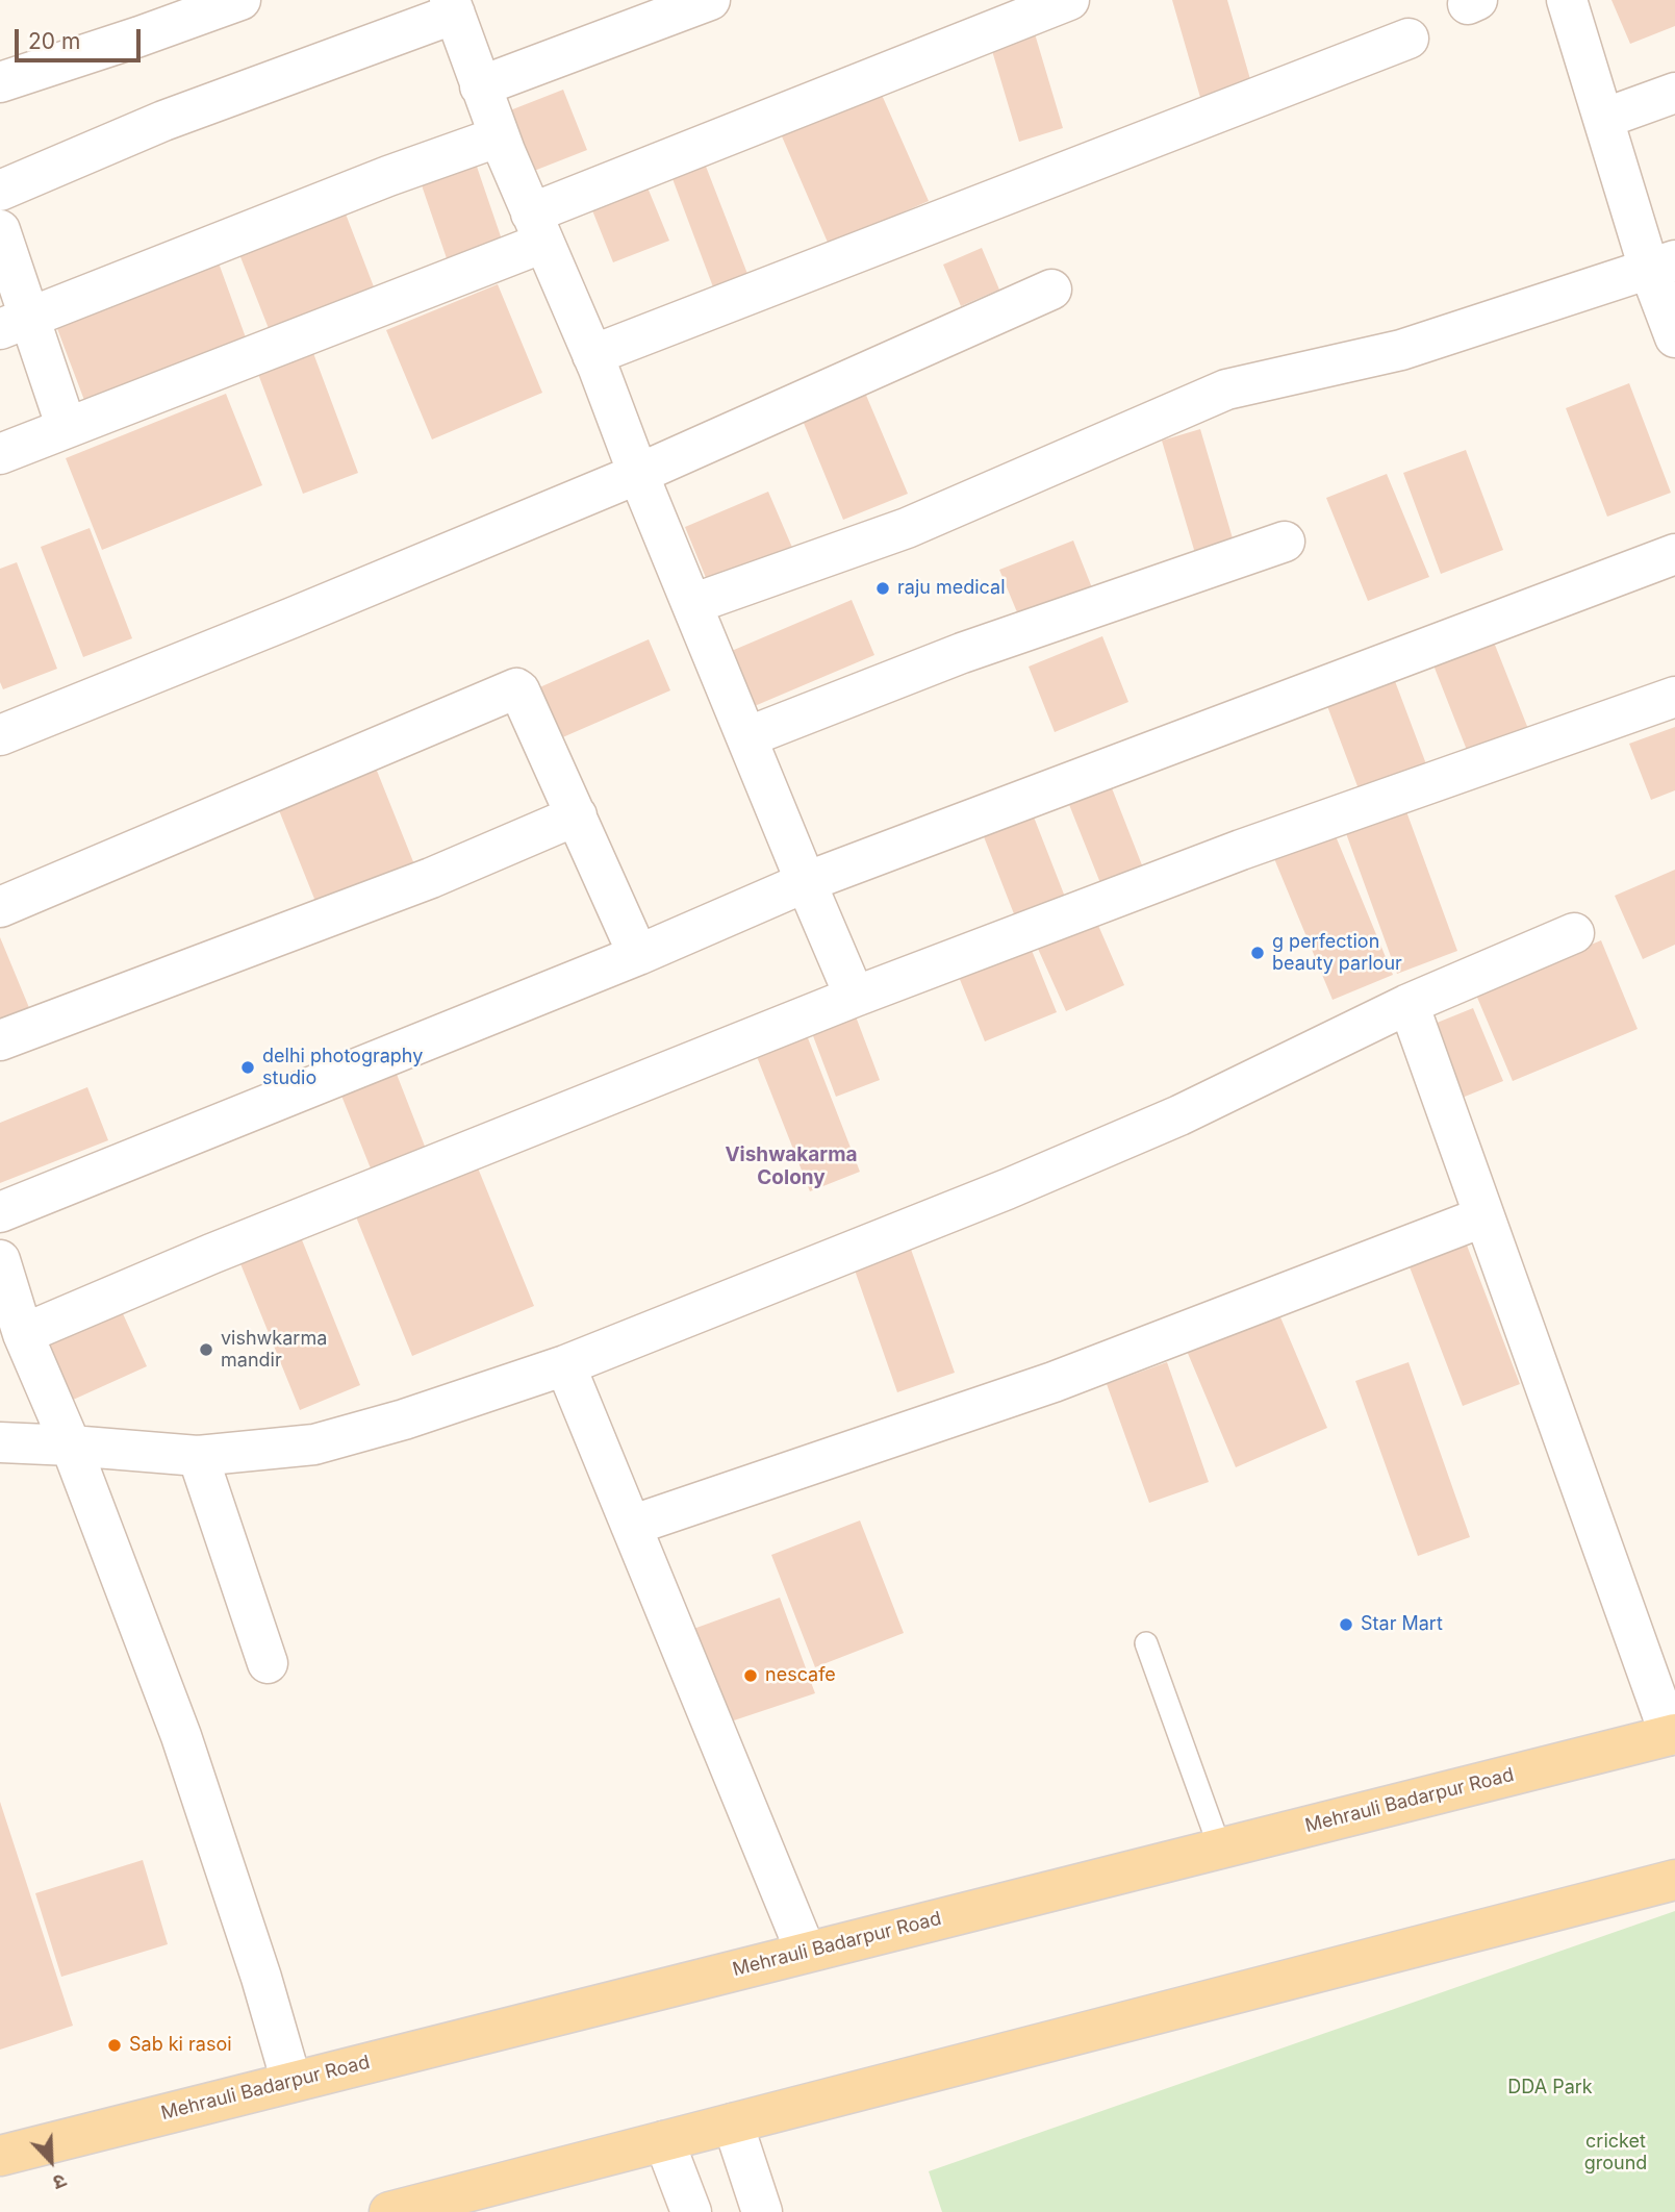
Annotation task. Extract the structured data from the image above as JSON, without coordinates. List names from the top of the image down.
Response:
{
  "streets": {
    "main road": ["Mehrauli Badarpur Road"]
  },
  "districts": ["Vishwakarma Colony"],
  "parks": ["DDA Park", "cricket ground"],
  "places": [
    "raju medical",
    "g perfection beauty parlour",
    "delhi photography studio",
    "vishwkarma mandir",
    "Star Mart",
    "nescafe",
    "Sab ki rasoi"
  ],
  "scale_bar": "20 m",
  "north": "bottom right"
}
